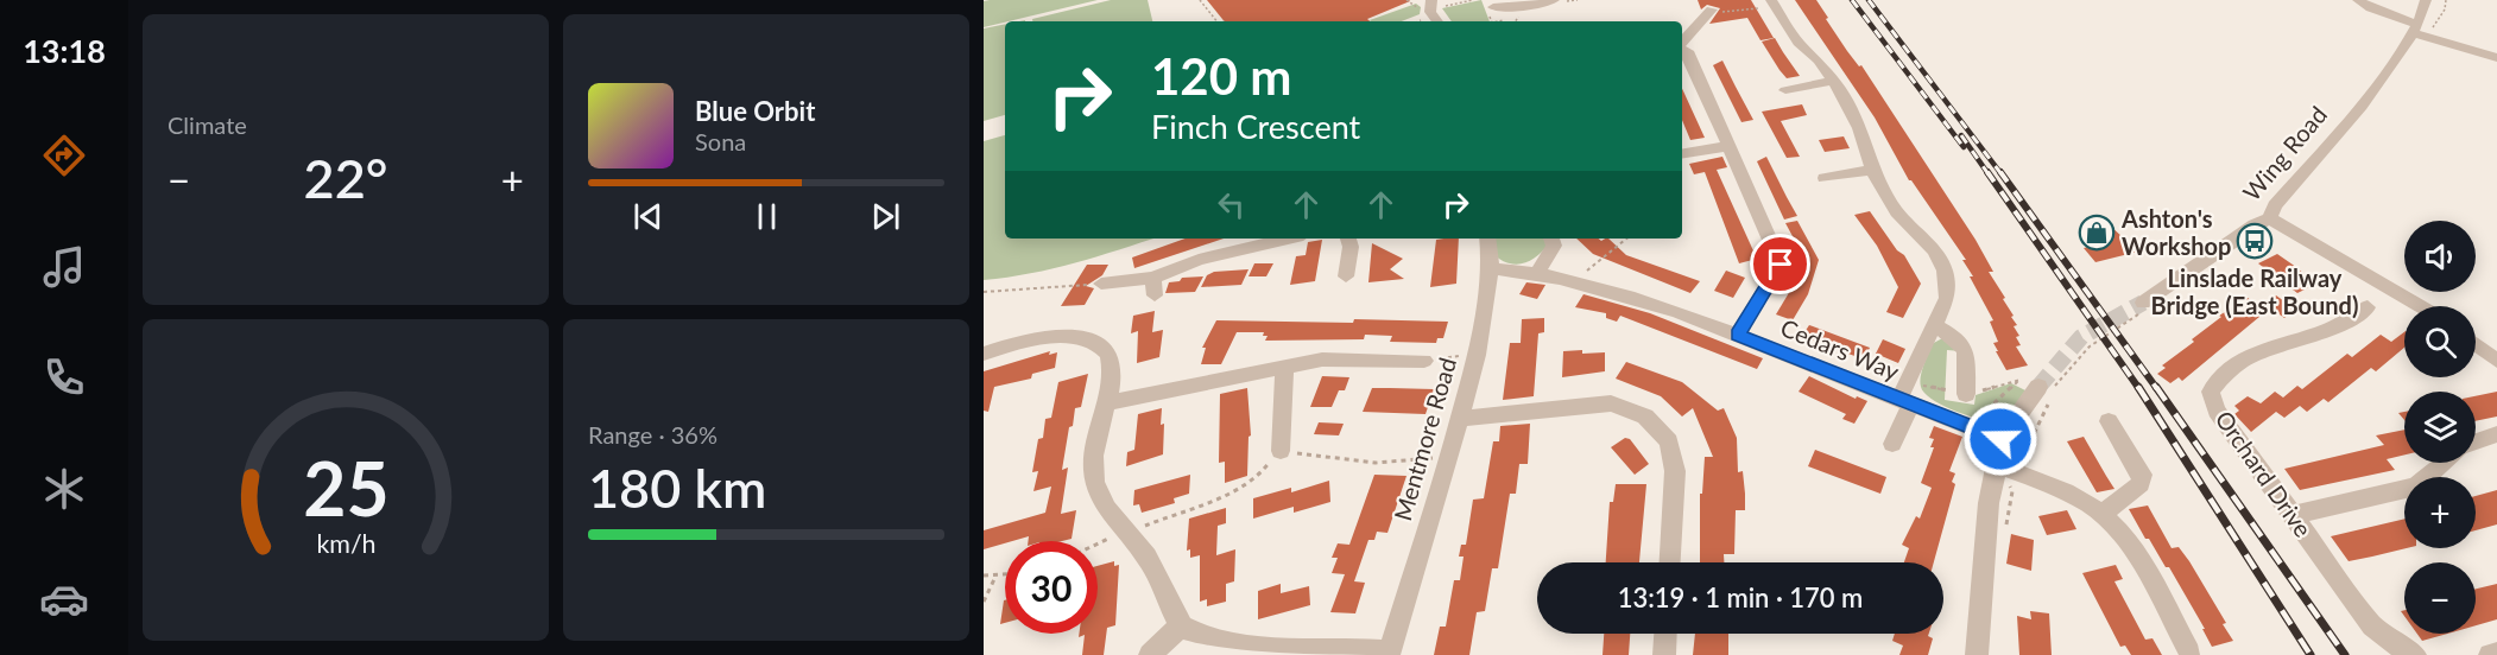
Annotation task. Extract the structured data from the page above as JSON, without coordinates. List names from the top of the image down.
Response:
{
  "streets": {
    "street": [
      "Wing Road",
      "Cedars Way",
      "Mentmore Road",
      "Orchard Drive"
    ]
  },
  "crossings": [
    ["Cedars Way", "Mentmore Road"]
  ],
  "places": {
    "shop": ["Ashton's Workshop"],
    "bus stop": ["Linslade Railway Bridge (East Bound)"]
  },
  "page": {
    "tabs": "13:18",
    "tile": [
      "Climate",
      ["Range · 36%", "180 km"]
    ],
    "turn": ["120 m", "Finch Crescent"],
    "song": ["Blue Orbit", "Sona"],
    "heat": ["−", "22°", "+"],
    "map_buttons": ["+", "−"],
    "limit": "30",
    "trip": "13:19 · 1 min · 170 m",
    "gauge": ["25", "km/h"]
  }
}
